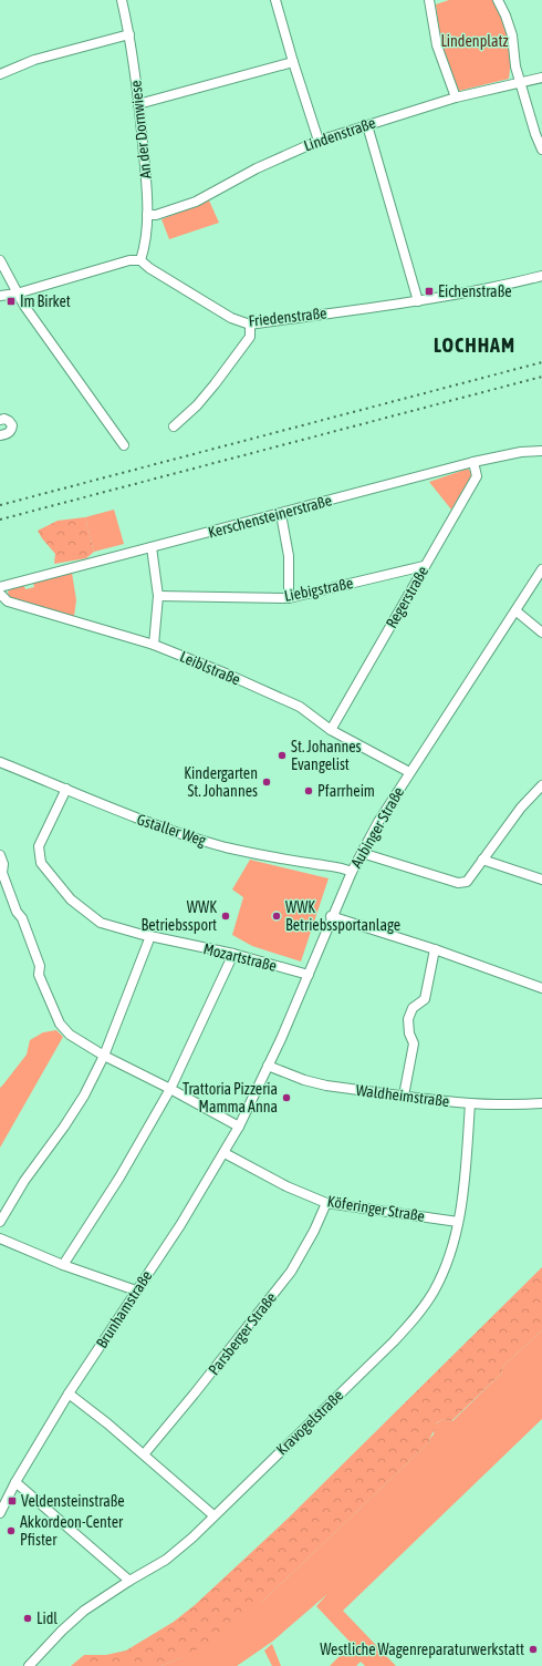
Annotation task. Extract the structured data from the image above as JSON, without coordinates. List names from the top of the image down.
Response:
{
  "streets": {
    "street": [
      "An der Dornwiese",
      "Lindenstraße",
      "Friedenstraße",
      "Kerschensteinerstraße",
      "Liebigstraße",
      "Regerstraße",
      "Leiblstraße",
      "Aubinger Straße",
      "Gstaller Weg",
      "Mozartstraße",
      "Waldheimstraße",
      "Köferinger Straße",
      "Brunhamstraße",
      "Parsberger Straße",
      "Kravogelstraße"
    ]
  },
  "crossings": [
    ["An der Dornwiese", "Lindenstraße"],
    ["An der Dornwiese", "Friedenstraße"],
    ["Kerschensteinerstraße", "Regerstraße"],
    ["Liebigstraße", "Regerstraße"],
    ["Regerstraße", "Leiblstraße"],
    ["Leiblstraße", "Aubinger Straße"],
    ["Aubinger Straße", "Gstaller Weg"],
    ["Aubinger Straße", "Mozartstraße"],
    ["Aubinger Straße", "Waldheimstraße"],
    ["Aubinger Straße", "Brunhamstraße"],
    ["Gstaller Weg", "Mozartstraße"],
    ["Waldheimstraße", "Kravogelstraße"],
    ["Köferinger Straße", "Brunhamstraße"],
    ["Köferinger Straße", "Parsberger Straße"],
    ["Köferinger Straße", "Kravogelstraße"]
  ],
  "districts": ["LOCHHAM"],
  "parks": ["Lindenplatz"],
  "places": {
    "transit": ["Eichenstraße", "Im Birket", "Veldensteinstraße"],
    "other": [
      "St. Johannes Evangelist",
      "Kindergarten St. Johannes",
      "Pfarrheim",
      "WWK Betriebssport",
      "WWK Betriebssportanlage",
      "Trattoria Pizzeria Mamma Anna",
      "Akkordeon-Center Pfister",
      "Lidl",
      "Westliche Wagenreparaturwerkstatt"
    ]
  }
}
